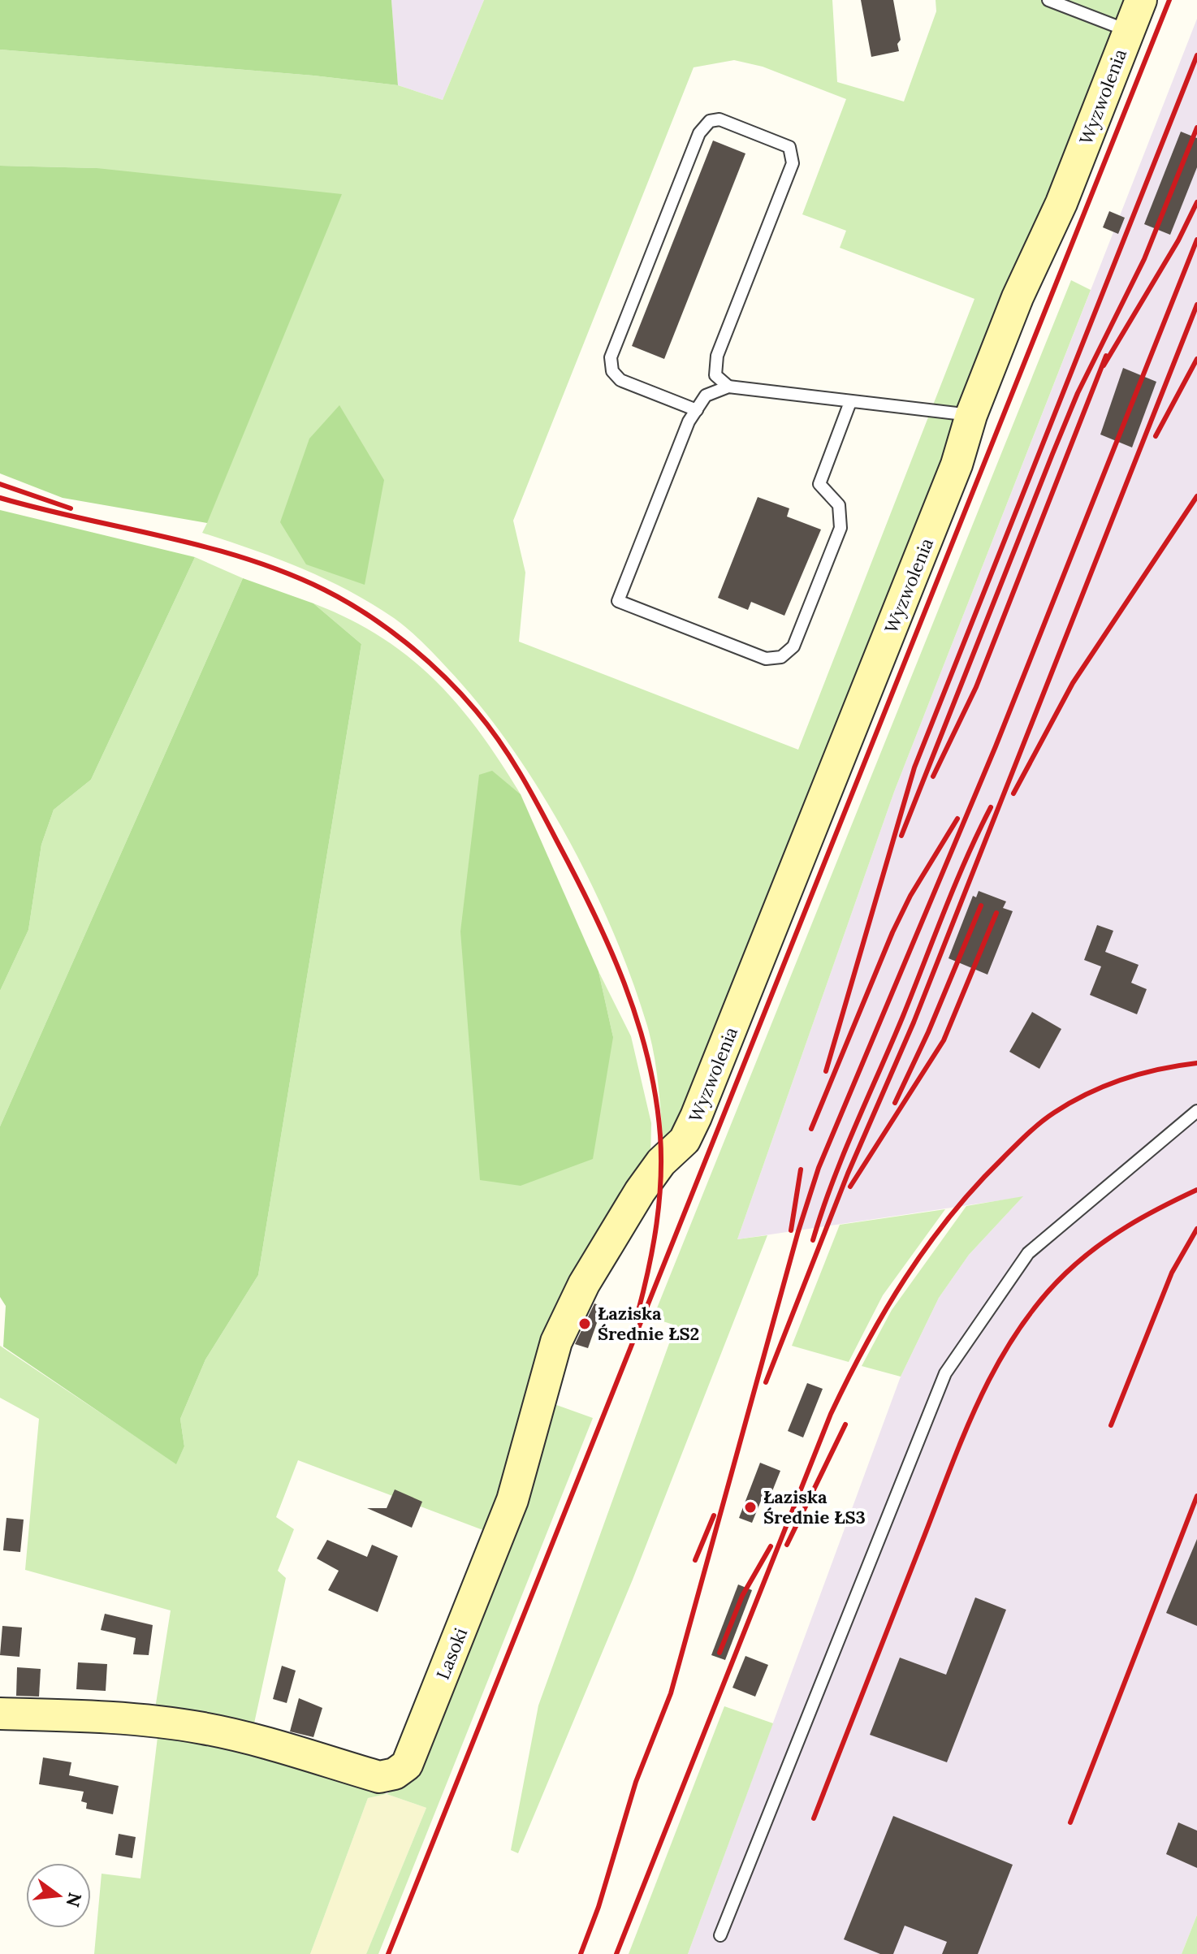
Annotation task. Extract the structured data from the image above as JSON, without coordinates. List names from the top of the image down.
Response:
{
  "streets": {
    "street": ["Wyzwolenia", "Lasoki"]
  },
  "crossings": [
    ["Wyzwolenia", "Lasoki"]
  ],
  "places": ["Łaziska Średnie ŁS2", "Łaziska Średnie ŁS3"],
  "north": "right"
}
